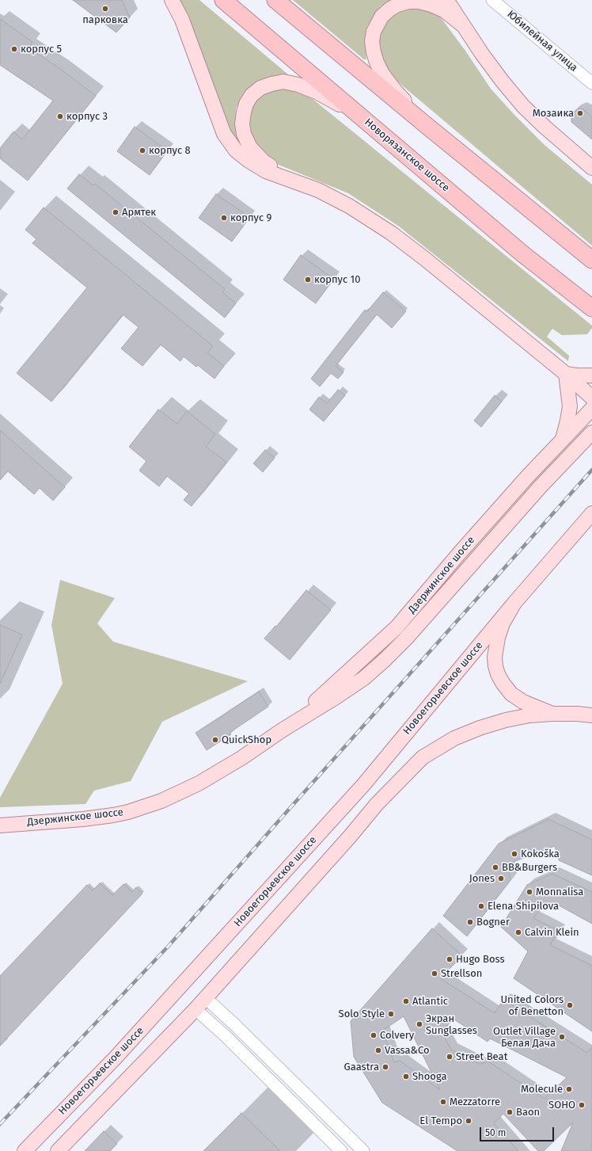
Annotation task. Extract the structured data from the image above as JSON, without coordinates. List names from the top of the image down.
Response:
{
  "streets": {
    "highway": ["Новорязанское шоссе"],
    "main road": ["Дзержинское шоссе", "Новоегорьевское шоссе"],
    "street": ["Юбилейная улица"]
  },
  "places": [
    "парковка",
    "корпус 5",
    "Мозаика",
    "корпус 3",
    "корпус 8",
    "Армтек",
    "корпус 9",
    "корпус 10",
    "QuickShop",
    "Kokoška",
    "BB&Burgers",
    "Jones",
    "Monnalisa",
    "Elena Shipilova",
    "Bogner",
    "Calvin Klein",
    "Hugo Boss",
    "Strellson",
    "Atlantic",
    "United Colors of Benetton",
    "Solo Style",
    "Экран Sunglasses",
    "Colvery",
    "Outlet Village Белая Дача",
    "Vassa&Co",
    "Street Beat",
    "Gaastra",
    "Shooga",
    "Molecule",
    "Mezzatorre",
    "SOHO",
    "Baon",
    "El Tempo"
  ],
  "scale_bar": "50 m"
}
